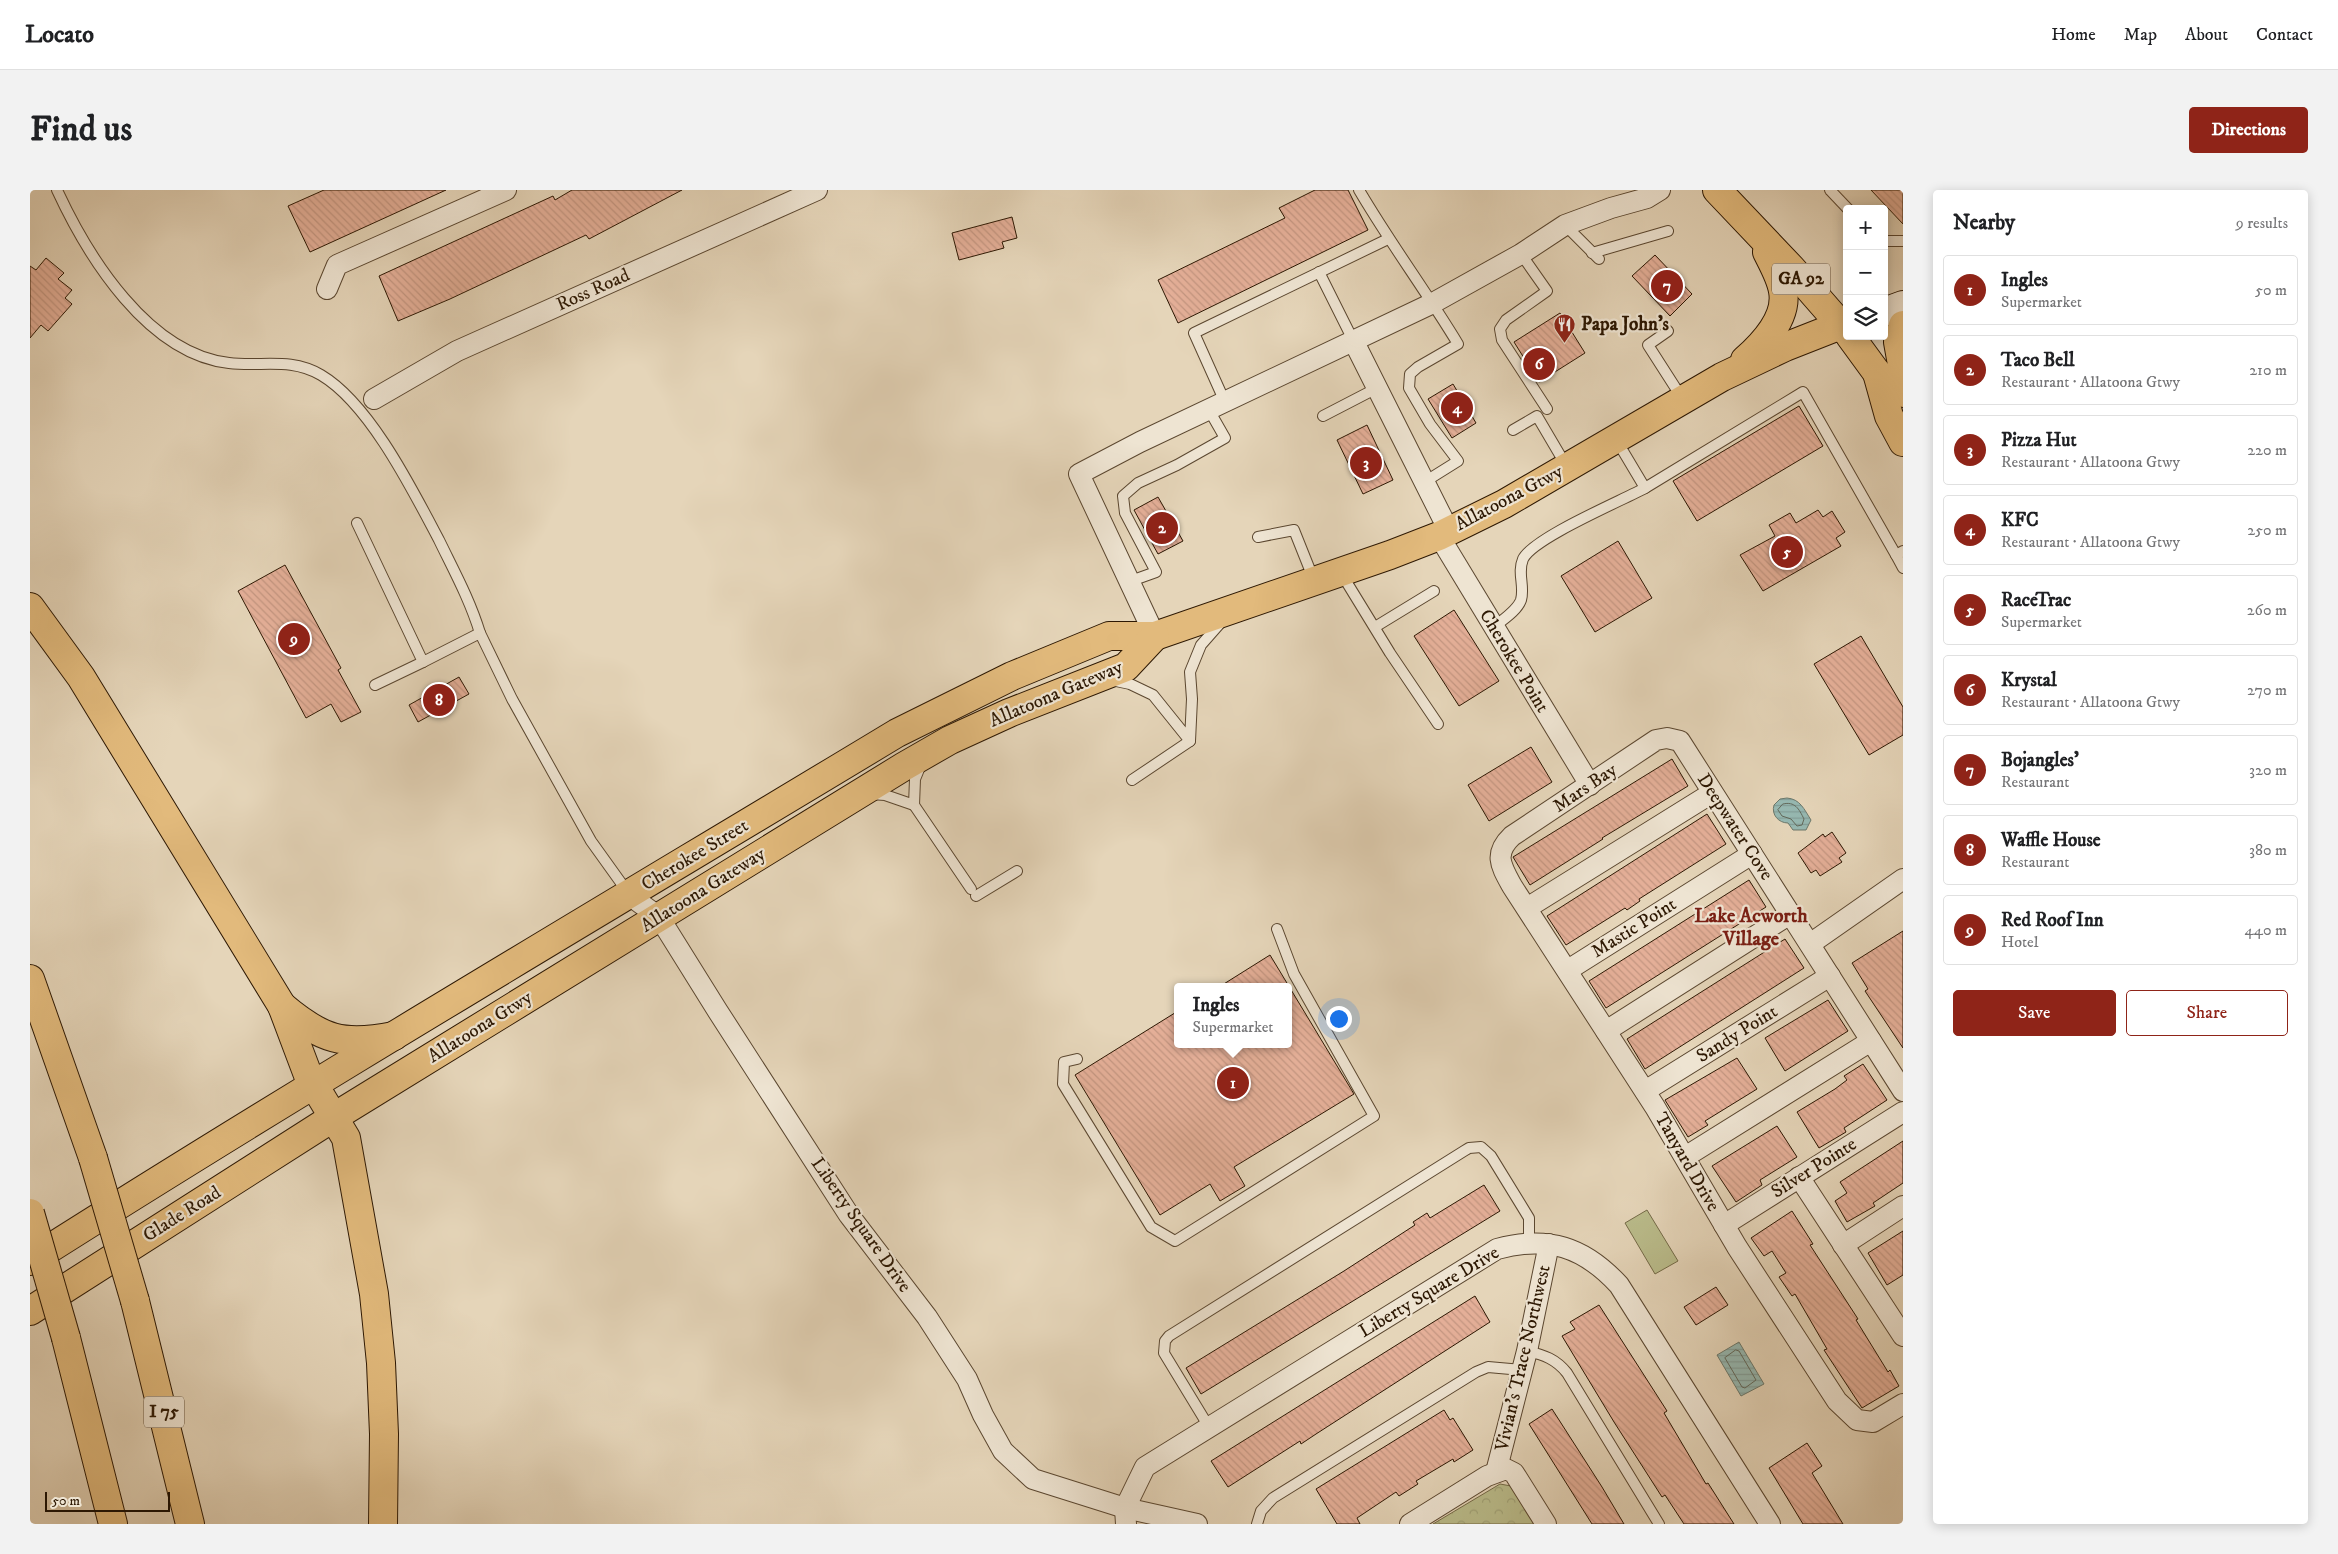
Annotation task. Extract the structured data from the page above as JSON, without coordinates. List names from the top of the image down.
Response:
{
  "streets": {
    "main road": [
      "GA 92",
      "Allatoona Gtwy",
      "Allatoona Gateway",
      "Cherokee Street",
      "Glade Road",
      "I 75"
    ],
    "street": [
      "Ross Road",
      "Cherokee Point",
      "Mars Bay",
      "Deepwater Cove",
      "Mastic Point",
      "Sandy Point",
      "Tanyard Drive",
      "Silver Pointe",
      "Liberty Square Drive",
      "Vivian's Trace Northwest"
    ]
  },
  "crossings": [
    ["Allatoona Gtwy", "Cherokee Point"],
    ["Allatoona Gtwy", "Allatoona Gateway"],
    ["Allatoona Gtwy", "Glade Road"],
    ["Cherokee Point", "Mars Bay"],
    ["Allatoona Gateway", "Cherokee Street"],
    ["Allatoona Gateway", "Liberty Square Drive"],
    ["Mars Bay", "Deepwater Cove"],
    ["Mars Bay", "Tanyard Drive"],
    ["Deepwater Cove", "Mastic Point"],
    ["Deepwater Cove", "Sandy Point"],
    ["Cherokee Street", "Liberty Square Drive"],
    ["Mastic Point", "Tanyard Drive"],
    ["Sandy Point", "Tanyard Drive"],
    ["Tanyard Drive", "Silver Pointe"],
    ["Liberty Square Drive", "Vivian's Trace Northwest"]
  ],
  "districts": ["Lake Acworth Village"],
  "places": {
    "restaurant": ["Papa John's"]
  },
  "scale_bar": "50 m",
  "page": {
    "header": "Locato",
    "nav": [
      "Home",
      "Map",
      "About",
      "Contact"
    ],
    "buttons": [
      "Directions",
      ["Save", "Share"]
    ],
    "title": "Find us",
    "heading": ["Nearby", "9 results"],
    "map_buttons": ["+", "−"],
    "list": [
      {
        "mark": "1",
        "name": "Ingles",
        "note": "Supermarket",
        "value": "50 m"
      },
      {
        "mark": "2",
        "name": "Taco Bell",
        "note": "Restaurant · Allatoona Gtwy",
        "value": "210 m"
      },
      {
        "mark": "3",
        "name": "Pizza Hut",
        "note": "Restaurant · Allatoona Gtwy",
        "value": "220 m"
      },
      {
        "mark": "4",
        "name": "KFC",
        "note": "Restaurant · Allatoona Gtwy",
        "value": "250 m"
      },
      {
        "mark": "5",
        "name": "RaceTrac",
        "note": "Supermarket",
        "value": "260 m"
      },
      {
        "mark": "6",
        "name": "Krystal",
        "note": "Restaurant · Allatoona Gtwy",
        "value": "270 m"
      },
      {
        "mark": "7",
        "name": "Bojangles'",
        "note": "Restaurant",
        "value": "320 m"
      },
      {
        "mark": "8",
        "name": "Waffle House",
        "note": "Restaurant",
        "value": "380 m"
      },
      {
        "mark": "9",
        "name": "Red Roof Inn",
        "note": "Hotel",
        "value": "440 m"
      }
    ],
    "pins": [
      "7",
      "6",
      "4",
      "3",
      "2",
      "5",
      "9",
      "8",
      "1"
    ],
    "popup": ["Ingles", "Supermarket"],
    "scale": "50 m"
  }
}
